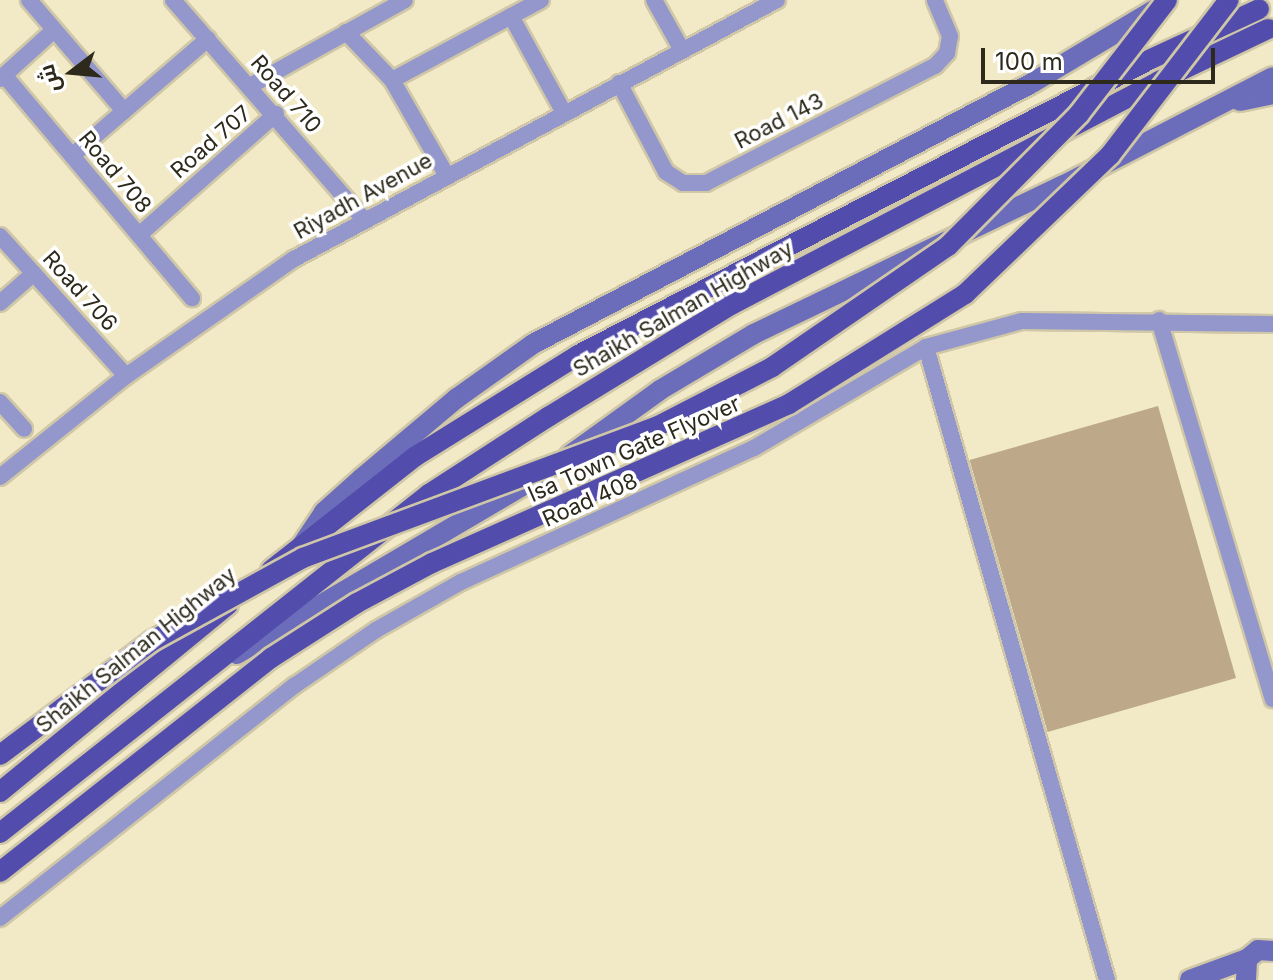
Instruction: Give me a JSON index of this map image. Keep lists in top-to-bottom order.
{
  "streets": {
    "main road": ["Shaikh Salman Highway", "Isa Town Gate Flyover"],
    "street": [
      "Road 710",
      "Road 143",
      "Road 707",
      "Road 708",
      "Riyadh Avenue",
      "Road 706",
      "Road 408"
    ]
  },
  "crossings": [
    ["Road 710", "Road 707"],
    ["Road 710", "Riyadh Avenue"],
    ["Road 143", "Riyadh Avenue"],
    ["Road 707", "Road 708"],
    ["Riyadh Avenue", "Road 706"],
    ["Shaikh Salman Highway", "Isa Town Gate Flyover"]
  ],
  "scale_bar": "100 m",
  "north": "left"
}
